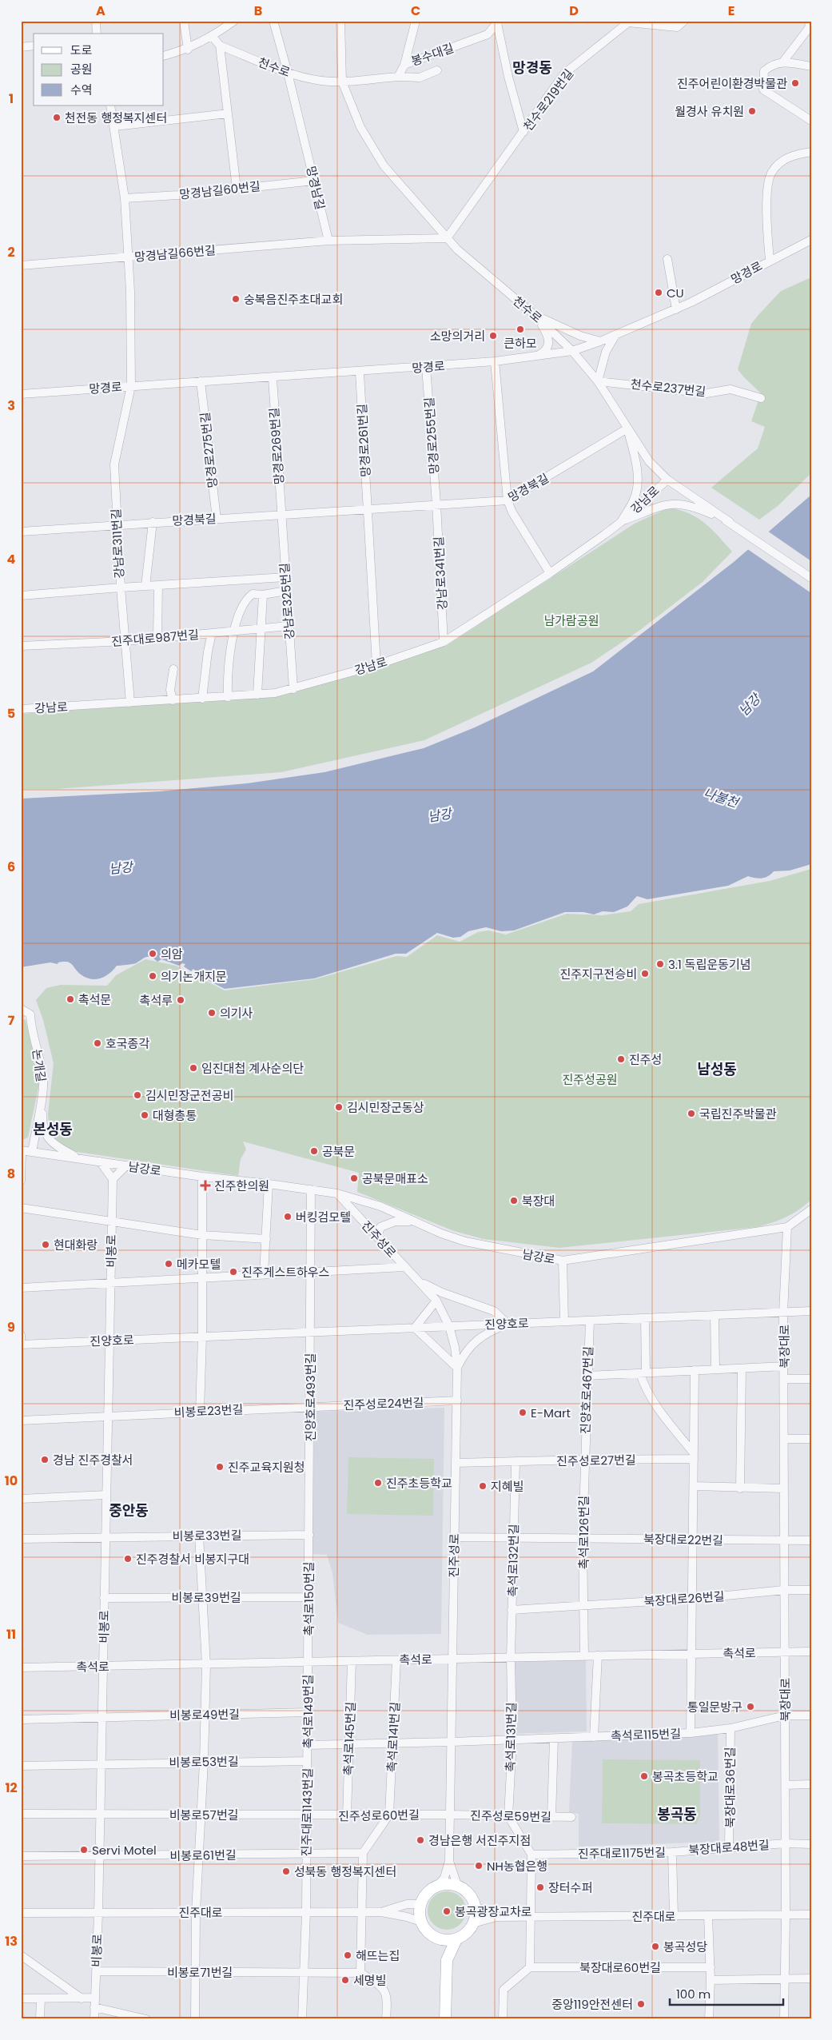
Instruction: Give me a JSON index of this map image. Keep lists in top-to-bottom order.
{
  "streets": {
    "street": [
      "봉수대길",
      "천수로",
      "천수로219번길",
      "망경남길",
      "망경남길60번길",
      "망경남길66번길",
      "망경로",
      "천수로237번길",
      "망경로255번길",
      "망경로261번길",
      "망경로269번길",
      "망경로275번길",
      "망경북길",
      "강남로",
      "강남로311번길",
      "강남로341번길",
      "강남로325번길",
      "진주대로987번길",
      "논개길",
      "남강로",
      "진주성로",
      "비봉로",
      "진양호로",
      "북장대로",
      "진양호로467번길",
      "진양호로493번길",
      "진주성로24번길",
      "비봉로23번길",
      "진주성로27번길",
      "촉석로126번길",
      "비봉로33번길",
      "북장대로22번길",
      "촉석로132번길",
      "비봉로39번길",
      "촉석로150번길",
      "북장대로26번길",
      "촉석로",
      "촉석로149번길",
      "비봉로49번길",
      "촉석로115번길",
      "촉석로141번길",
      "촉석로131번길",
      "촉석로145번길",
      "비봉로53번길",
      "북장대로36번길",
      "진주대로1143번길",
      "비봉로57번길",
      "진주성로60번길",
      "진주성로59번길",
      "북장대로48번길",
      "진주대로1175번길",
      "비봉로61번길",
      "진주대로",
      "북장대로60번길",
      "비봉로71번길"
    ]
  },
  "crossings": [
    ["봉수대길", "천수로"],
    ["천수로", "천수로219번길"],
    ["천수로", "망경남길"],
    ["천수로", "망경로"],
    ["천수로", "천수로237번길"],
    ["천수로", "망경북길"],
    ["천수로", "강남로"],
    ["망경남길", "망경남길60번길"],
    ["망경남길", "망경남길66번길"],
    ["망경남길60번길", "강남로311번길"],
    ["망경남길66번길", "강남로311번길"],
    ["망경로", "망경로255번길"],
    ["망경로", "망경로261번길"],
    ["망경로", "망경로269번길"],
    ["망경로", "망경로275번길"],
    ["망경로", "강남로311번길"],
    ["망경로255번길", "망경북길"],
    ["망경로255번길", "강남로341번길"],
    ["망경로261번길", "망경북길"],
    ["망경로269번길", "망경북길"],
    ["망경로269번길", "강남로325번길"],
    ["망경로275번길", "망경북길"],
    ["망경북길", "강남로311번길"],
    ["망경북길", "강남로341번길"],
    ["망경북길", "강남로325번길"],
    ["강남로", "강남로311번길"],
    ["강남로", "강남로341번길"],
    ["강남로", "강남로325번길"],
    ["강남로311번길", "진주대로987번길"],
    ["강남로325번길", "진주대로987번길"],
    ["논개길", "남강로"],
    ["남강로", "진주성로"],
    ["남강로", "북장대로"],
    ["남강로", "진양호로493번길"],
    ["진주성로", "비봉로"],
    ["진주성로", "진양호로"],
    ["진주성로", "진양호로493번길"],
    ["진주성로", "진주성로24번길"],
    ["진주성로", "진주성로27번길"],
    ["진주성로", "북장대로22번길"],
    ["진주성로", "촉석로"],
    ["진주성로", "촉석로115번길"],
    ["진주성로", "진주성로60번길"],
    ["진주성로", "진주성로59번길"],
    ["비봉로", "진양호로"],
    ["비봉로", "비봉로23번길"],
    ["비봉로", "비봉로33번길"],
    ["비봉로", "비봉로39번길"],
    ["비봉로", "촉석로"],
    ["비봉로", "비봉로49번길"],
    ["비봉로", "비봉로53번길"],
    ["비봉로", "비봉로57번길"],
    ["비봉로", "비봉로61번길"],
    ["비봉로", "진주대로"],
    ["비봉로", "비봉로71번길"],
    ["진양호로", "북장대로"],
    ["진양호로", "진양호로467번길"],
    ["진양호로", "진양호로493번길"],
    ["북장대로", "북장대로22번길"],
    ["북장대로", "북장대로26번길"],
    ["북장대로", "촉석로"],
    ["북장대로", "북장대로48번길"],
    ["북장대로", "진주대로"],
    ["진양호로467번길", "진주성로27번길"],
    ["진양호로467번길", "촉석로126번길"],
    ["진양호로493번길", "진주성로24번길"],
    ["진양호로493번길", "비봉로23번길"],
    ["진양호로493번길", "비봉로33번길"],
    ["진양호로493번길", "촉석로150번길"],
    ["진주성로24번길", "비봉로23번길"],
    ["진주성로27번길", "촉석로126번길"],
    ["진주성로27번길", "촉석로132번길"],
    ["진주성로27번길", "촉석로115번길"],
    ["촉석로126번길", "북장대로22번길"],
    ["촉석로126번길", "북장대로26번길"],
    ["촉석로126번길", "촉석로"],
    ["비봉로33번길", "촉석로150번길"],
    ["북장대로22번길", "촉석로132번길"],
    ["북장대로22번길", "촉석로115번길"],
    ["촉석로132번길", "촉석로"],
    ["촉석로132번길", "촉석로131번길"],
    ["비봉로39번길", "촉석로150번길"],
    ["촉석로150번길", "촉석로"],
    ["촉석로150번길", "촉석로149번길"],
    ["북장대로26번길", "촉석로115번길"],
    ["촉석로", "촉석로149번길"],
    ["촉석로", "촉석로115번길"],
    ["촉석로", "촉석로141번길"],
    ["촉석로", "촉석로131번길"],
    ["촉석로", "촉석로145번길"],
    ["촉석로149번길", "비봉로49번길"],
    ["촉석로149번길", "촉석로115번길"],
    ["촉석로149번길", "비봉로53번길"],
    ["촉석로149번길", "진주대로1143번길"],
    ["촉석로115번길", "촉석로141번길"],
    ["촉석로115번길", "촉석로131번길"],
    ["촉석로115번길", "촉석로145번길"],
    ["촉석로141번길", "진주성로60번길"],
    ["촉석로131번길", "진주성로59번길"],
    ["촉석로145번길", "진주성로60번길"],
    ["비봉로53번길", "진주대로1143번길"],
    ["북장대로36번길", "북장대로48번길"],
    ["진주대로1143번길", "비봉로57번길"],
    ["진주대로1143번길", "진주성로60번길"],
    ["진주대로1143번길", "비봉로61번길"],
    ["진주대로1143번길", "진주대로"],
    ["진주대로1143번길", "비봉로71번길"],
    ["비봉로57번길", "진주성로60번길"],
    ["진주성로60번길", "진주성로59번길"],
    ["북장대로48번길", "진주대로1175번길"],
    ["진주대로1175번길", "진주대로"]
  ],
  "districts": [
    "망경동",
    "남성동",
    "본성동",
    "중안동",
    "봉곡동"
  ],
  "water": ["남강", "나불천"],
  "parks": ["남가람공원", "진주성공원"],
  "places": {
    "other": [
      "진주어린이환경박물관",
      "월경사 유치원",
      "천전동 행정복지센터",
      "CU",
      "숭복음진주초대교회",
      "큰하모",
      "소망의거리",
      "의암",
      "3.1 독립운동기념",
      "진주지구전승비",
      "의기논개지문",
      "촉석문",
      "촉석루",
      "의기사",
      "호국종각",
      "진주성",
      "임진대첩 계사순의단",
      "김시민장군전공비",
      "김시민장군동상",
      "국립진주박물관",
      "대형총통",
      "공북문",
      "공북문매표소",
      "북장대",
      "버킹검모텔",
      "현대화랑",
      "메카모텔",
      "진주게스트하우스",
      "E-Mart",
      "경남 진주경찰서",
      "진주교육지원청",
      "진주초등학교",
      "지혜빌",
      "진주경찰서 비봉지구대",
      "통일문방구",
      "봉곡초등학교",
      "경남은행 서진주지점",
      "Servi Motel",
      "NH농협은행",
      "성북동 행정복지센터",
      "장터수퍼",
      "봉곡광장교차로",
      "봉곡성당",
      "해뜨는집",
      "세명빌",
      "중앙119안전센터"
    ],
    "health": ["진주한의원"]
  },
  "legend": ["도로", "공원", "수역"],
  "scale_bar": "100 m",
  "grid": {
    "columns": [
      "A",
      "B",
      "C",
      "D",
      "E"
    ],
    "rows": [
      "1",
      "2",
      "3",
      "4",
      "5",
      "6",
      "7",
      "8",
      "9",
      "10",
      "11",
      "12",
      "13"
    ]
  }
}
